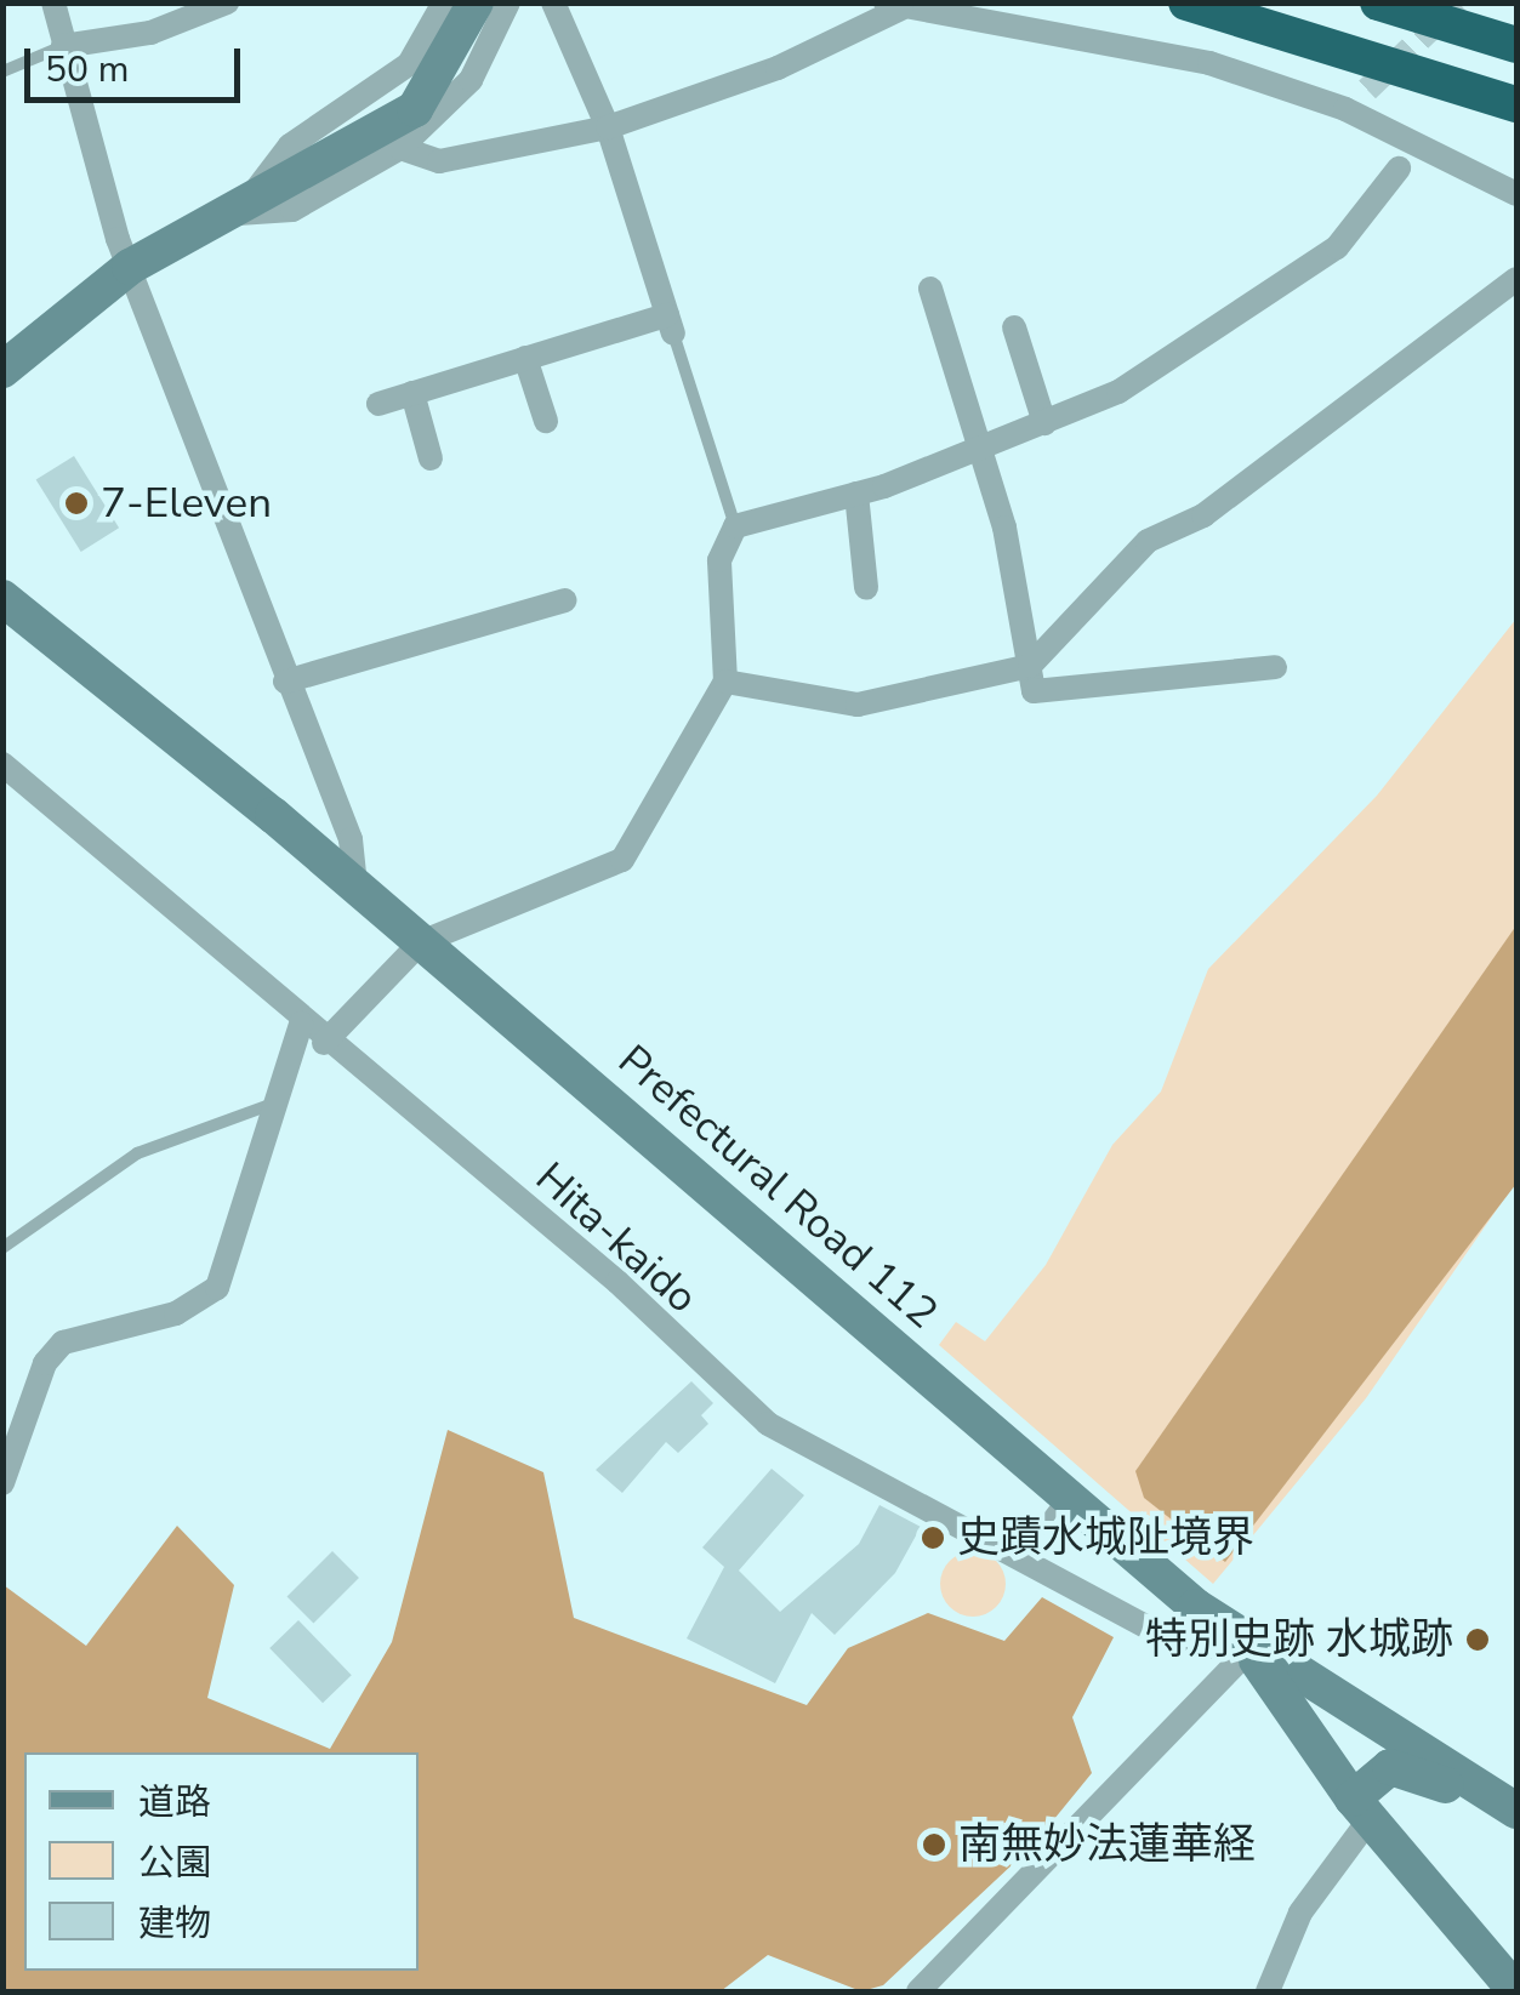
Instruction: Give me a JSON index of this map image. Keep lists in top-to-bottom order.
{
  "streets": {
    "main road": ["Prefectural Road 112"],
    "street": ["Hita-kaido"]
  },
  "crossings": [
    ["Prefectural Road 112", "Hita-kaido"]
  ],
  "places": [
    "7-Eleven",
    "史蹟水城阯境界",
    "特別史跡 水城跡",
    "南無妙法蓮華経"
  ],
  "legend": ["道路", "公園", "建物"],
  "scale_bar": "50 m"
}
